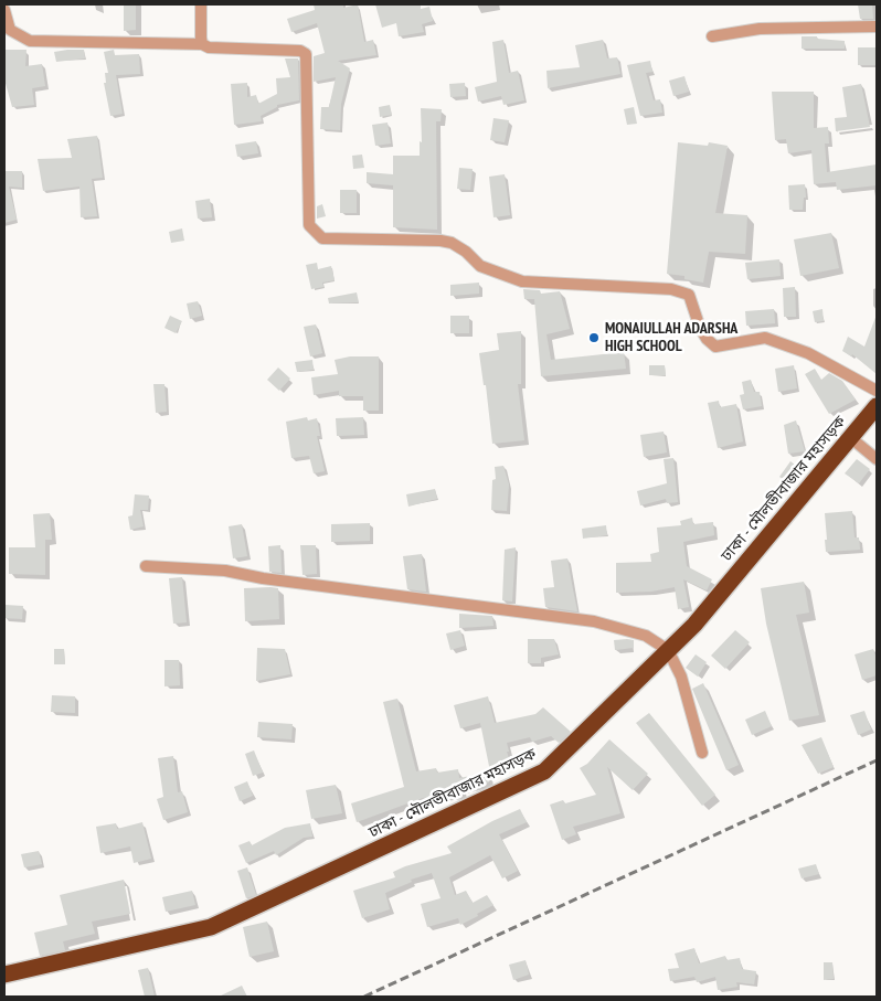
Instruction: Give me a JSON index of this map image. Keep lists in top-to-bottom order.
{
  "streets": {
    "highway": ["ঢাকা - মৌলভীবাজার মহাসড়ক"]
  },
  "places": ["MONAIULLAH ADARSHA HIGH SCHOOL"]
}
